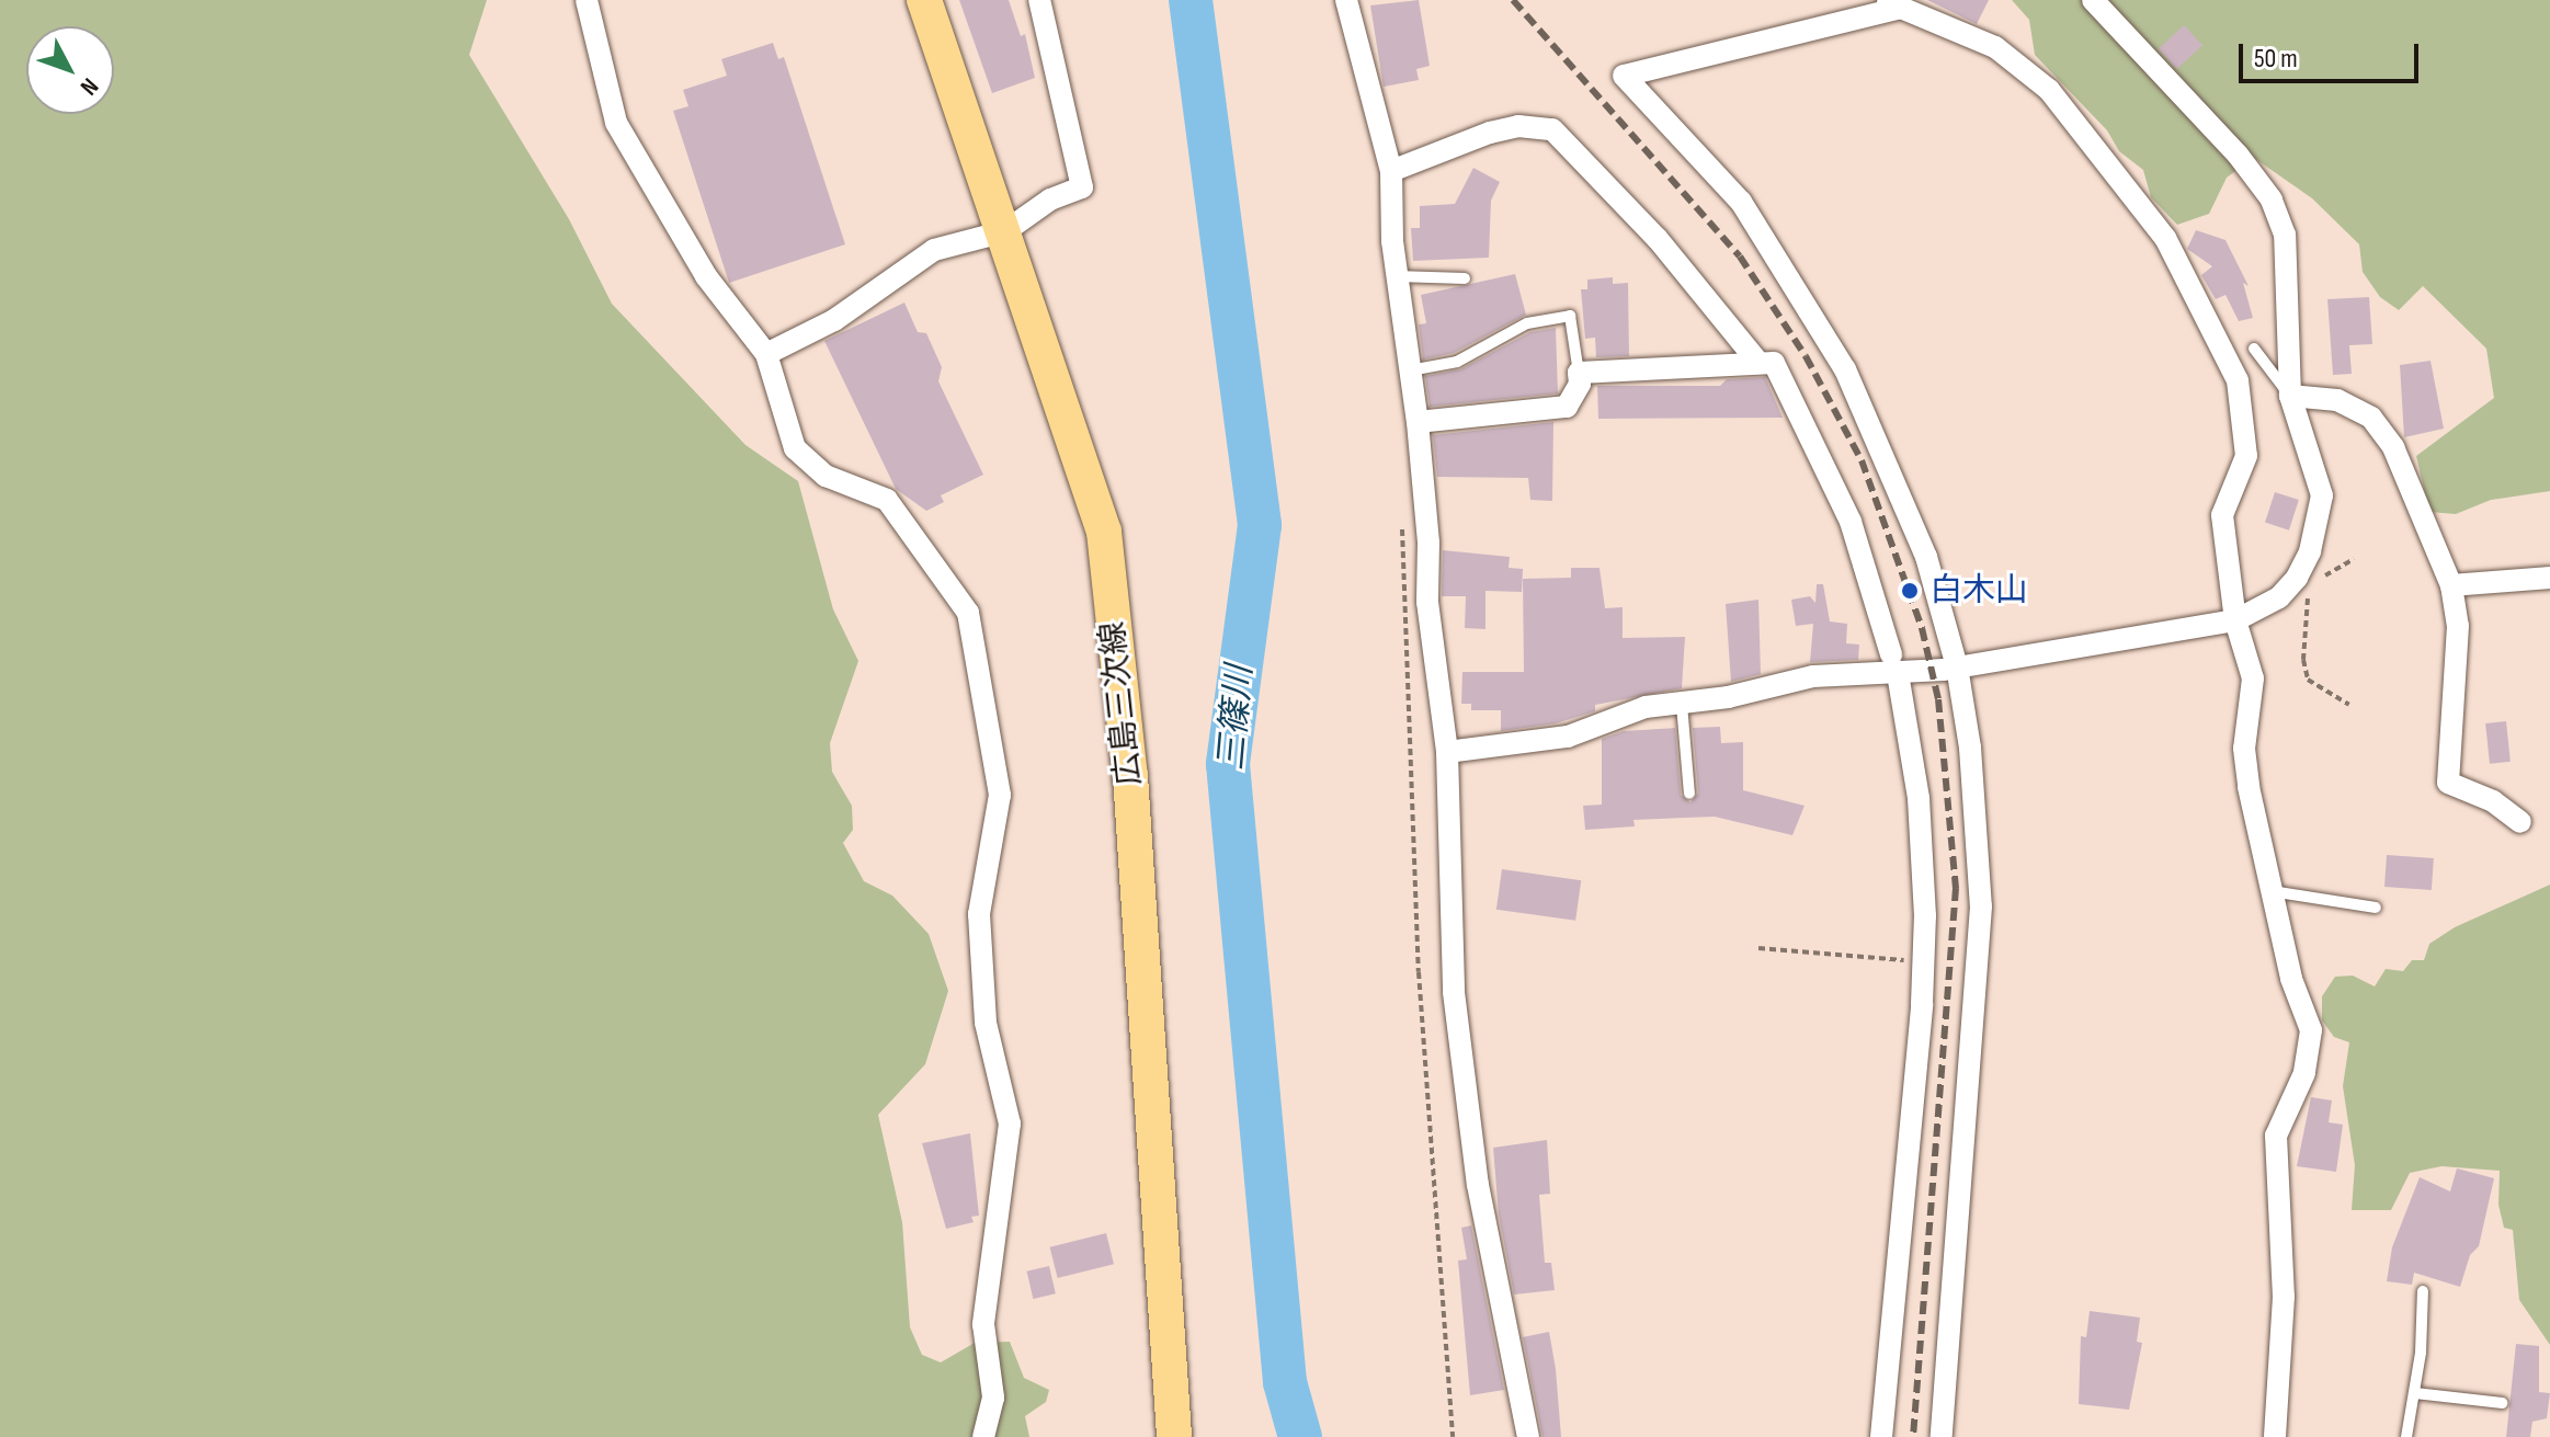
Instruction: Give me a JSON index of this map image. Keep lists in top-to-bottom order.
{
  "streets": {
    "main road": ["広島三次線"]
  },
  "water": ["三篠川"],
  "places": ["白木山"],
  "scale_bar": "50 m",
  "north": "bottom right"
}
